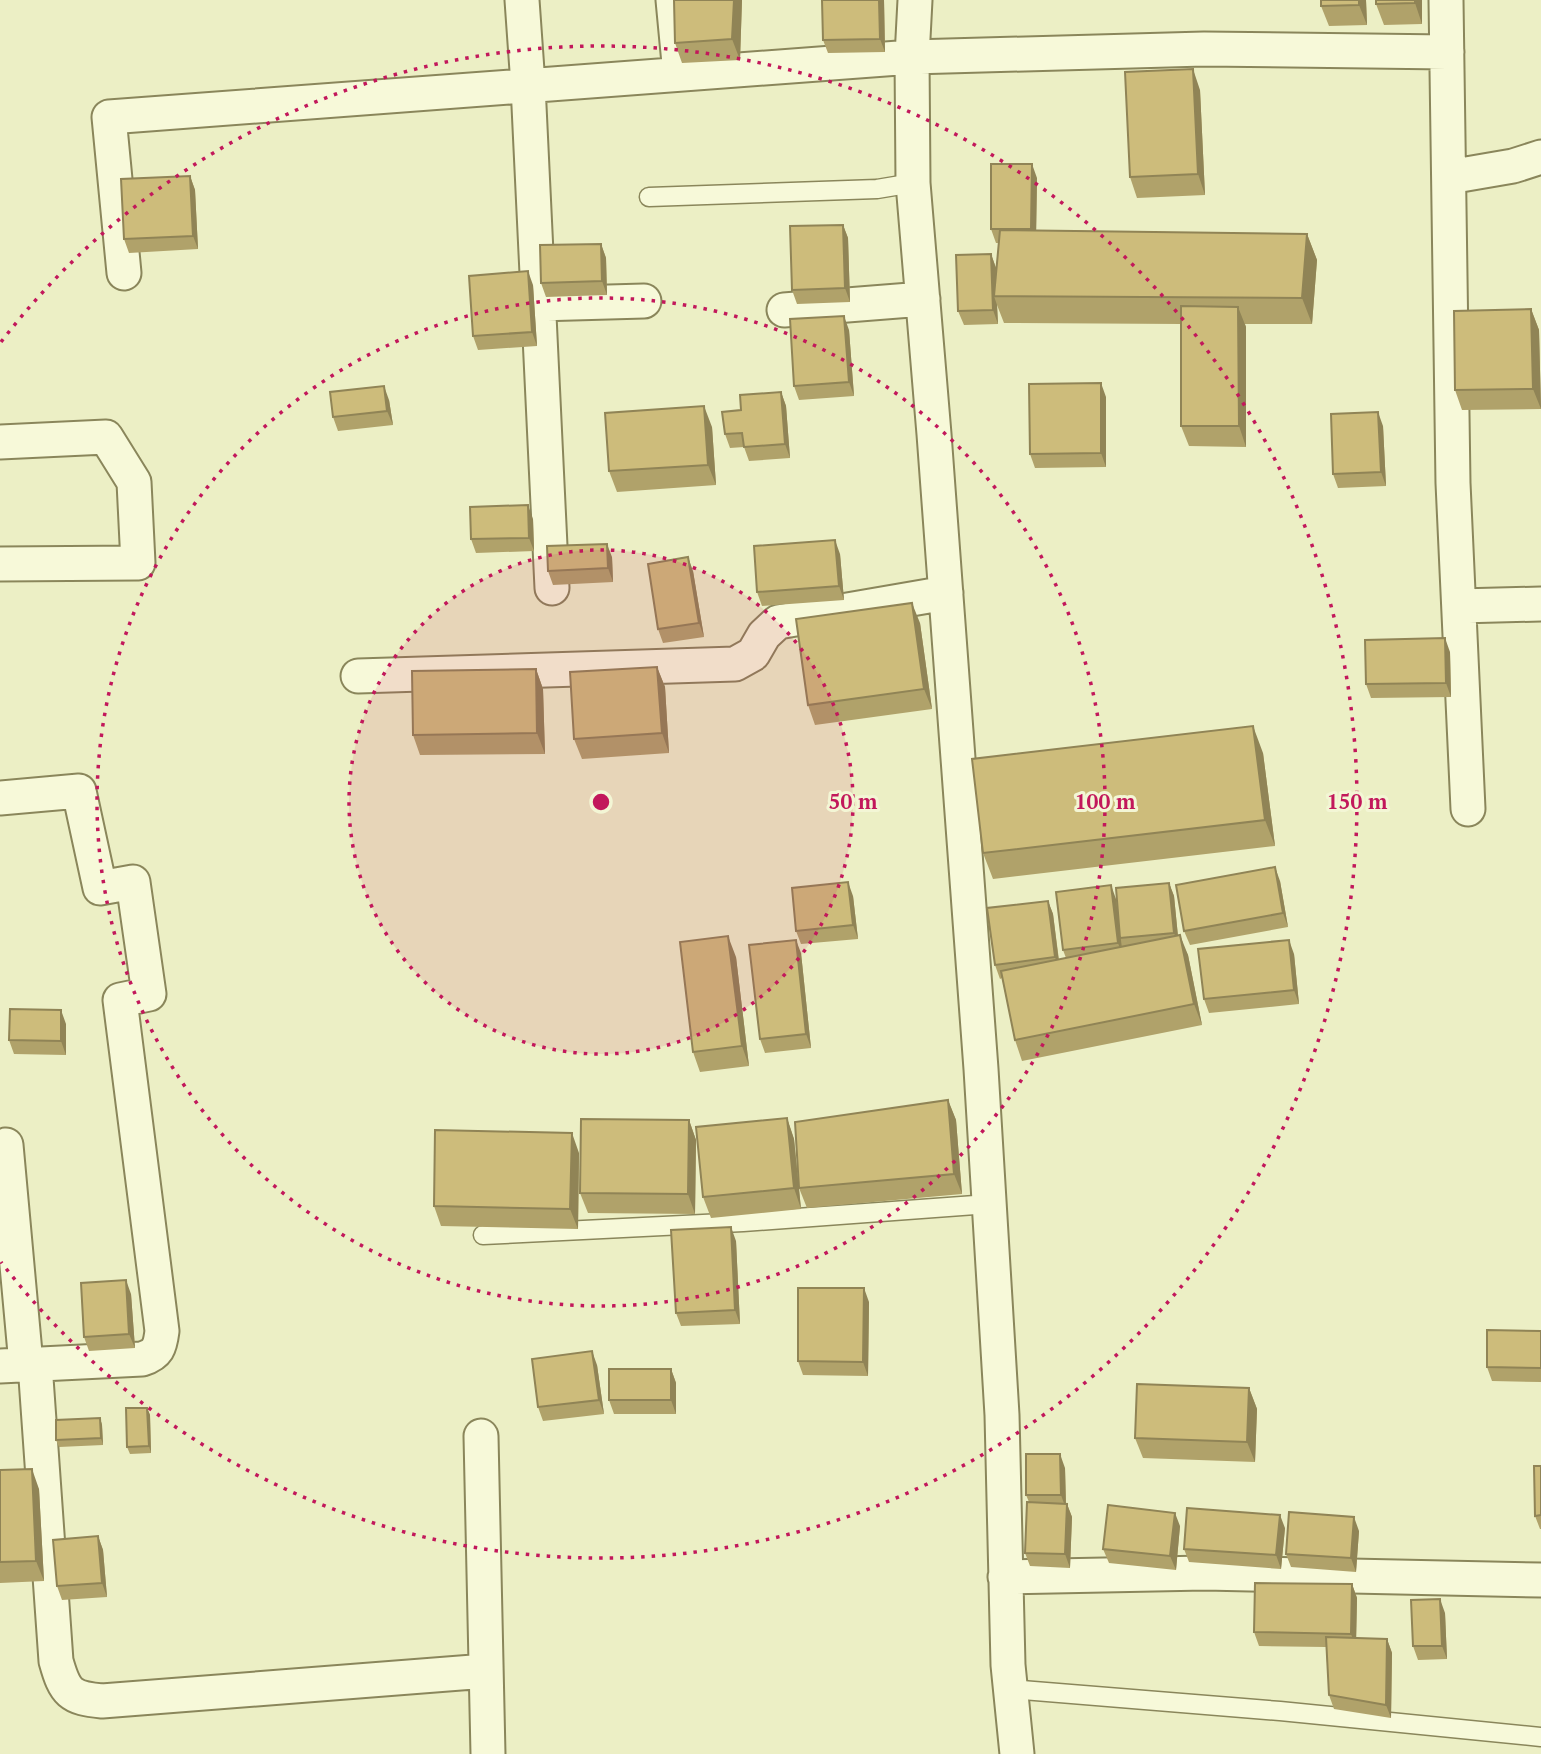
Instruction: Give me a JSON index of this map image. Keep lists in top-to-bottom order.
{
  "rings": ["50 m", "100 m", "150 m"]
}
